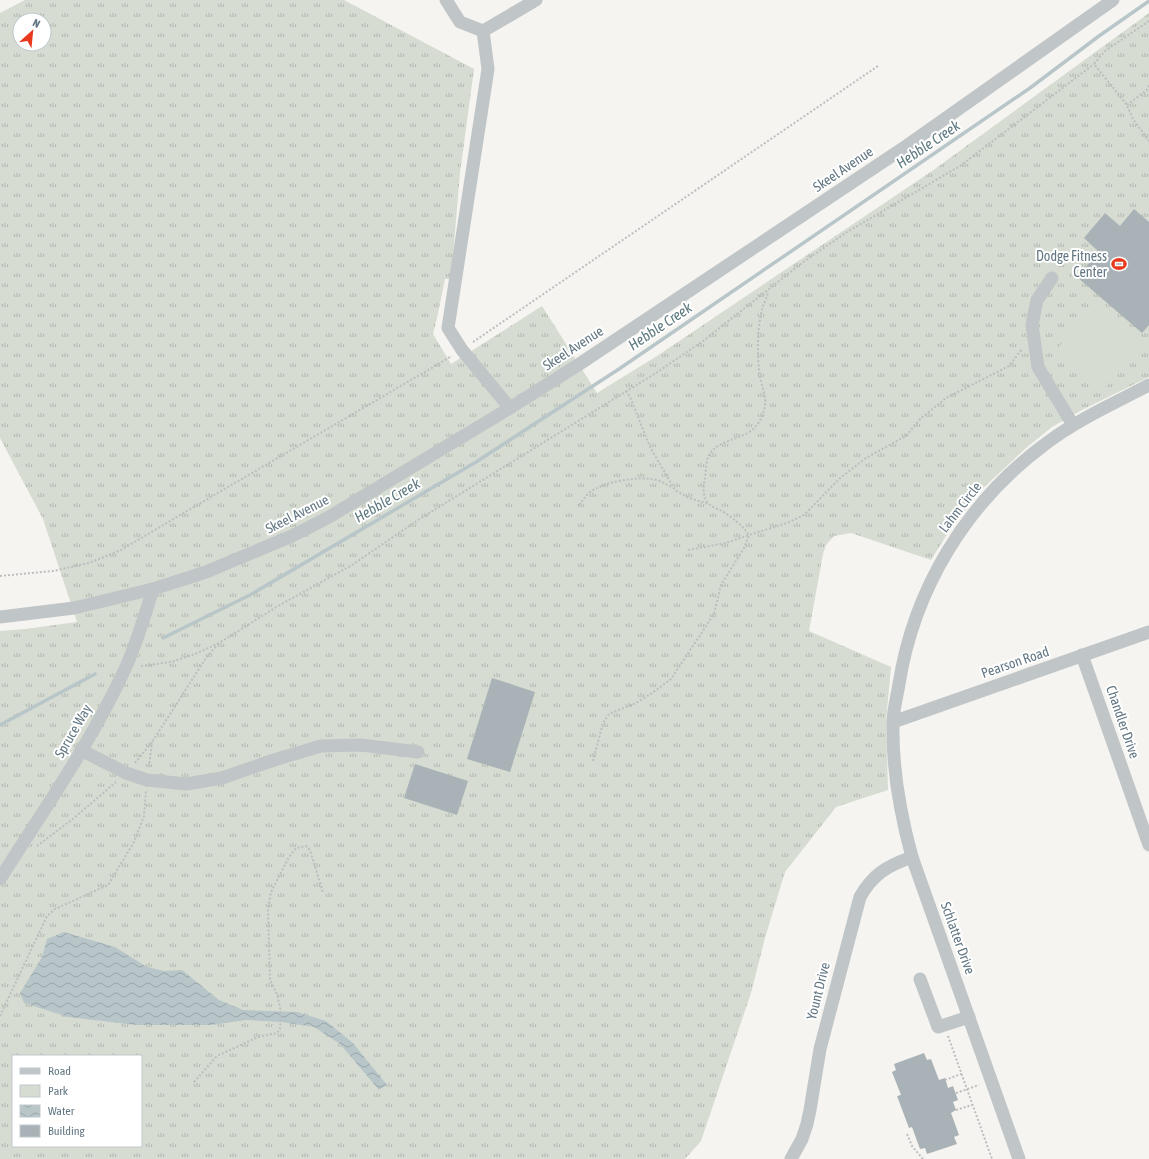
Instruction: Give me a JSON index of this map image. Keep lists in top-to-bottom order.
{
  "streets": {
    "street": [
      "Skeel Avenue",
      "Lahm Circle",
      "Pearson Road",
      "Chandler Drive",
      "Spruce Way",
      "Schlatter Drive",
      "Yount Drive"
    ]
  },
  "crossings": [
    ["Skeel Avenue", "Spruce Way"],
    ["Lahm Circle", "Pearson Road"],
    ["Lahm Circle", "Schlatter Drive"],
    ["Pearson Road", "Chandler Drive"],
    ["Pearson Road", "Schlatter Drive"],
    ["Schlatter Drive", "Yount Drive"]
  ],
  "water": ["Hebble Creek"],
  "places": {
    "sports": ["Dodge Fitness Center"]
  },
  "legend": [
    "Road",
    "Park",
    "Water",
    "Building"
  ],
  "north": "top right"
}
